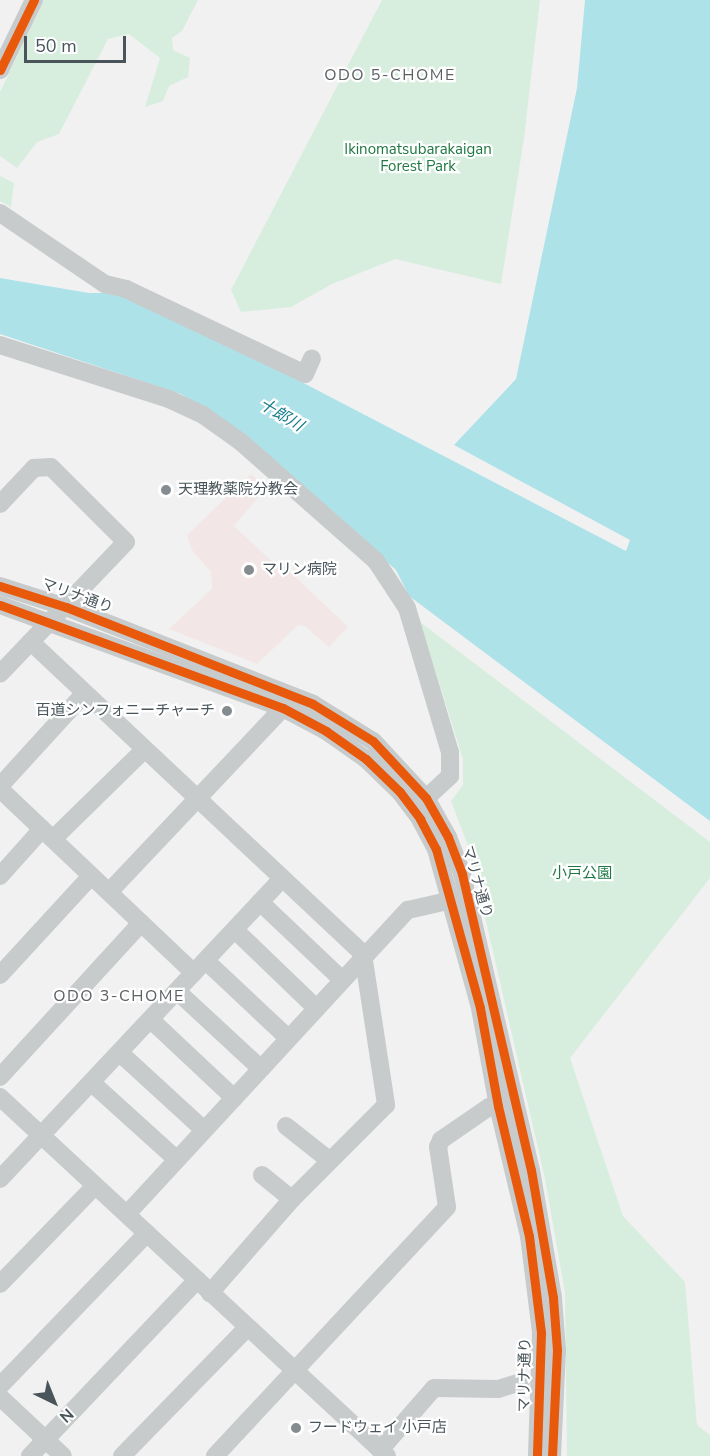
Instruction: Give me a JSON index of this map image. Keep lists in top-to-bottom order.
{
  "streets": {
    "street": ["マリナ通り"]
  },
  "districts": ["ODO 5-CHOME", "ODO 3-CHOME"],
  "water": ["十郎川"],
  "parks": ["Ikinomatsubarakaigan Forest Park", "小戸公園"],
  "places": [
    "天理教薬院分教会",
    "マリン病院",
    "百道シンフォニーチャーチ",
    "フードウェイ 小戸店"
  ],
  "scale_bar": "50 m",
  "north": "bottom right"
}
